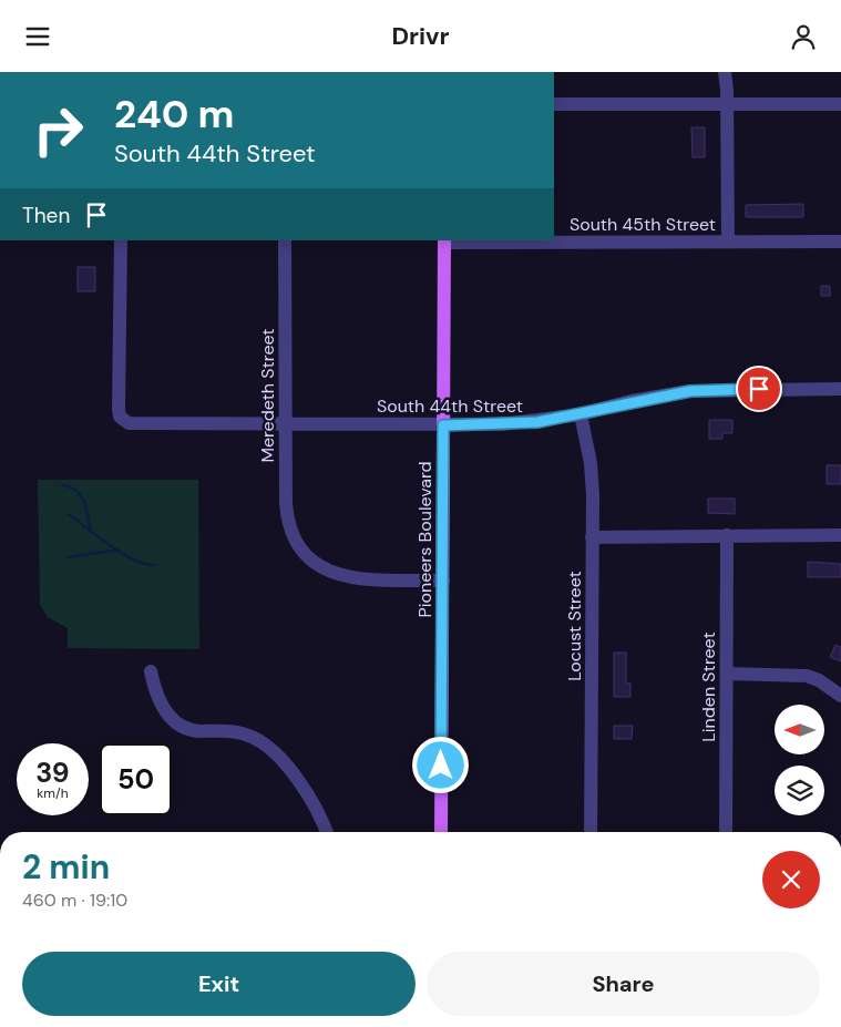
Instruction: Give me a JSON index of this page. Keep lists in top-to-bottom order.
{
  "streets": {
    "main road": ["Pioneers Boulevard"],
    "street": [
      "South 45th Street",
      "Meredeth Street",
      "South 44th Street",
      "Locust Street",
      "Linden Street"
    ]
  },
  "crossings": [
    ["South 45th Street", "Pioneers Boulevard"],
    ["Meredeth Street", "South 44th Street"],
    ["Meredeth Street", "Pioneers Boulevard"],
    ["South 44th Street", "Pioneers Boulevard"],
    ["South 44th Street", "Locust Street"]
  ],
  "north": "left",
  "page": {
    "header": "Drivr",
    "turn": ["240 m", "South 44th Street"],
    "then": "Then",
    "speed": "39 km/h",
    "limit": "50",
    "heading": ["2 min", "460 m · 19:10"],
    "buttons": ["Exit", "Share"]
  }
}
